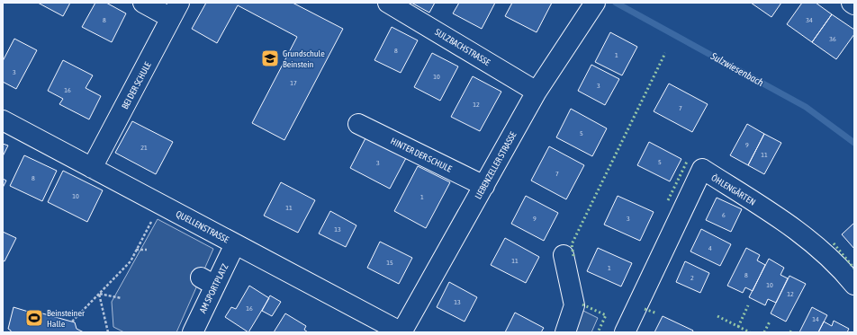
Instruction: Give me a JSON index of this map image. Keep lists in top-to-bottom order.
{
  "streets": {
    "street": [
      "SULZBACHSTRASSE",
      "BEI DER SCHULE",
      "HINTER DER SCHULE",
      "LIEBENZELLER STRASSE",
      "ÖHLENGÄRTEN",
      "QUELLENSTRASSE",
      "AM SPORTPLATZ"
    ]
  },
  "crossings": [
    ["SULZBACHSTRASSE", "LIEBENZELLER STRASSE"],
    ["BEI DER SCHULE", "QUELLENSTRASSE"],
    ["HINTER DER SCHULE", "LIEBENZELLER STRASSE"],
    ["LIEBENZELLER STRASSE", "QUELLENSTRASSE"],
    ["QUELLENSTRASSE", "AM SPORTPLATZ"]
  ],
  "water": ["Sulzwiesenbach"],
  "places": {
    "school or university": ["Grundschule Beinstein"],
    "sports": ["Beinsteiner Halle"]
  },
  "house_numbers": [
    "8",
    "34",
    "36",
    "8",
    "1",
    "3",
    "10",
    "17",
    "3",
    "16",
    "12",
    "7",
    "5",
    "9",
    "21",
    "11",
    "5",
    "3",
    "7",
    "8",
    "10",
    "1",
    "11",
    "6",
    "9",
    "3",
    "13",
    "4",
    "11",
    "15",
    "1",
    "8",
    "2",
    "10",
    "12",
    "13",
    "16",
    "14"
  ]
}
